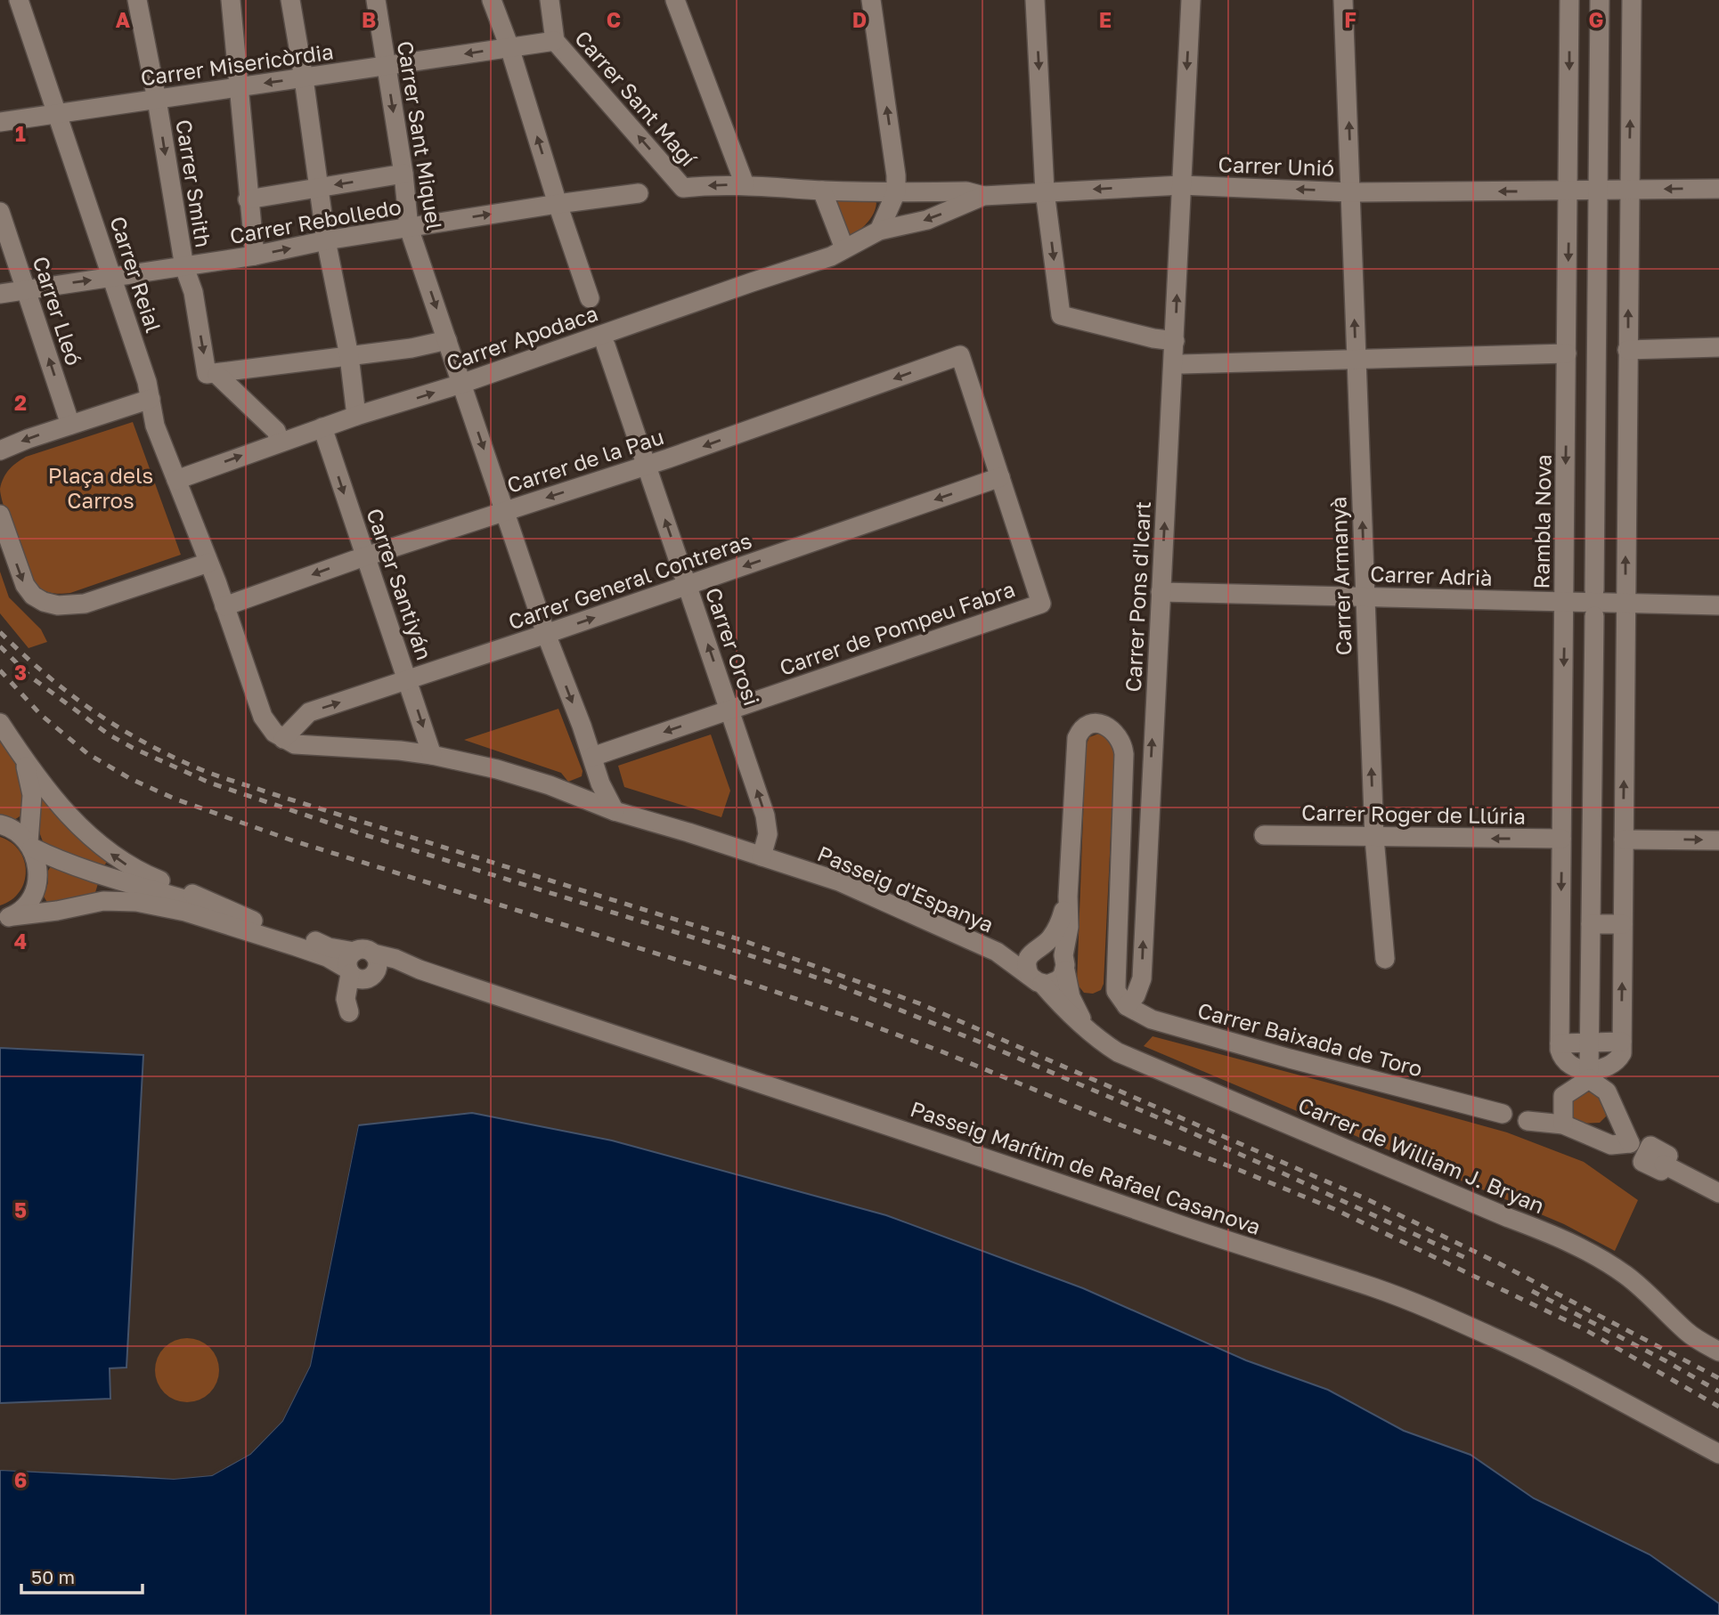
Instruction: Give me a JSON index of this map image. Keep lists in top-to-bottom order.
{
  "streets": {
    "street": [
      "Carrer Misericòrdia",
      "Carrer Sant Magí",
      "Carrer Sant Miquel",
      "Carrer Unió",
      "Carrer Smith",
      "Carrer Rebolledo",
      "Carrer Reial",
      "Carrer Lleó",
      "Carrer Apodaca",
      "Carrer de la Pau",
      "Rambla Nova",
      "Carrer Adrià",
      "Carrer Armanyà",
      "Carrer General Contreras",
      "Carrer Santiyán",
      "Carrer Pons d'Icart",
      "Carrer de Pompeu Fabra",
      "Carrer Orosi",
      "Carrer Roger de Llúria",
      "Passeig d'Espanya",
      "Carrer Baixada de Toro",
      "Carrer de William J. Bryan",
      "Passeig Marítim de Rafael Casanova"
    ]
  },
  "crossings": [
    ["Carrer Misericòrdia", "Carrer Sant Magí"],
    ["Carrer Misericòrdia", "Carrer Sant Miquel"],
    ["Carrer Misericòrdia", "Carrer Smith"],
    ["Carrer Misericòrdia", "Carrer Reial"],
    ["Carrer Sant Miquel", "Carrer Rebolledo"],
    ["Carrer Sant Miquel", "Carrer Apodaca"],
    ["Carrer Sant Miquel", "Carrer de la Pau"],
    ["Carrer Sant Miquel", "Carrer General Contreras"],
    ["Carrer Sant Miquel", "Carrer de Pompeu Fabra"],
    ["Carrer Sant Miquel", "Passeig d'Espanya"],
    ["Carrer Unió", "Carrer Apodaca"],
    ["Carrer Unió", "Rambla Nova"],
    ["Carrer Unió", "Carrer Armanyà"],
    ["Carrer Unió", "Carrer Pons d'Icart"],
    ["Carrer Smith", "Carrer Rebolledo"],
    ["Carrer Rebolledo", "Carrer Reial"],
    ["Carrer Rebolledo", "Carrer Lleó"],
    ["Carrer Reial", "Carrer Apodaca"],
    ["Carrer Reial", "Carrer de la Pau"],
    ["Carrer Reial", "Carrer General Contreras"],
    ["Carrer Reial", "Passeig d'Espanya"],
    ["Carrer Apodaca", "Carrer Santiyán"],
    ["Carrer Apodaca", "Carrer Orosi"],
    ["Carrer de la Pau", "Carrer General Contreras"],
    ["Carrer de la Pau", "Carrer Santiyán"],
    ["Carrer de la Pau", "Carrer de Pompeu Fabra"],
    ["Carrer de la Pau", "Carrer Orosi"],
    ["Rambla Nova", "Carrer Adrià"],
    ["Rambla Nova", "Carrer Roger de Llúria"],
    ["Carrer Adrià", "Carrer Armanyà"],
    ["Carrer Adrià", "Carrer Pons d'Icart"],
    ["Carrer Armanyà", "Carrer Roger de Llúria"],
    ["Carrer General Contreras", "Carrer Santiyán"],
    ["Carrer General Contreras", "Carrer de Pompeu Fabra"],
    ["Carrer General Contreras", "Carrer Orosi"],
    ["Carrer General Contreras", "Passeig d'Espanya"],
    ["Carrer Santiyán", "Passeig d'Espanya"],
    ["Carrer Pons d'Icart", "Carrer Baixada de Toro"],
    ["Carrer de Pompeu Fabra", "Carrer Orosi"],
    ["Carrer Orosi", "Passeig d'Espanya"],
    ["Passeig d'Espanya", "Carrer de William J. Bryan"]
  ],
  "one_way": [
    "Carrer Sant Magí",
    "Carrer Lleó",
    "Carrer de la Pau",
    "Carrer Armanyà",
    "Carrer Santiyán",
    "Carrer Orosi",
    "Carrer Roger de Llúria"
  ],
  "parks": ["Plaça dels Carros"],
  "scale_bar": "50 m",
  "grid": {
    "columns": [
      "A",
      "B",
      "C",
      "D",
      "E",
      "F",
      "G"
    ],
    "rows": [
      "1",
      "2",
      "3",
      "4",
      "5",
      "6"
    ]
  }
}
